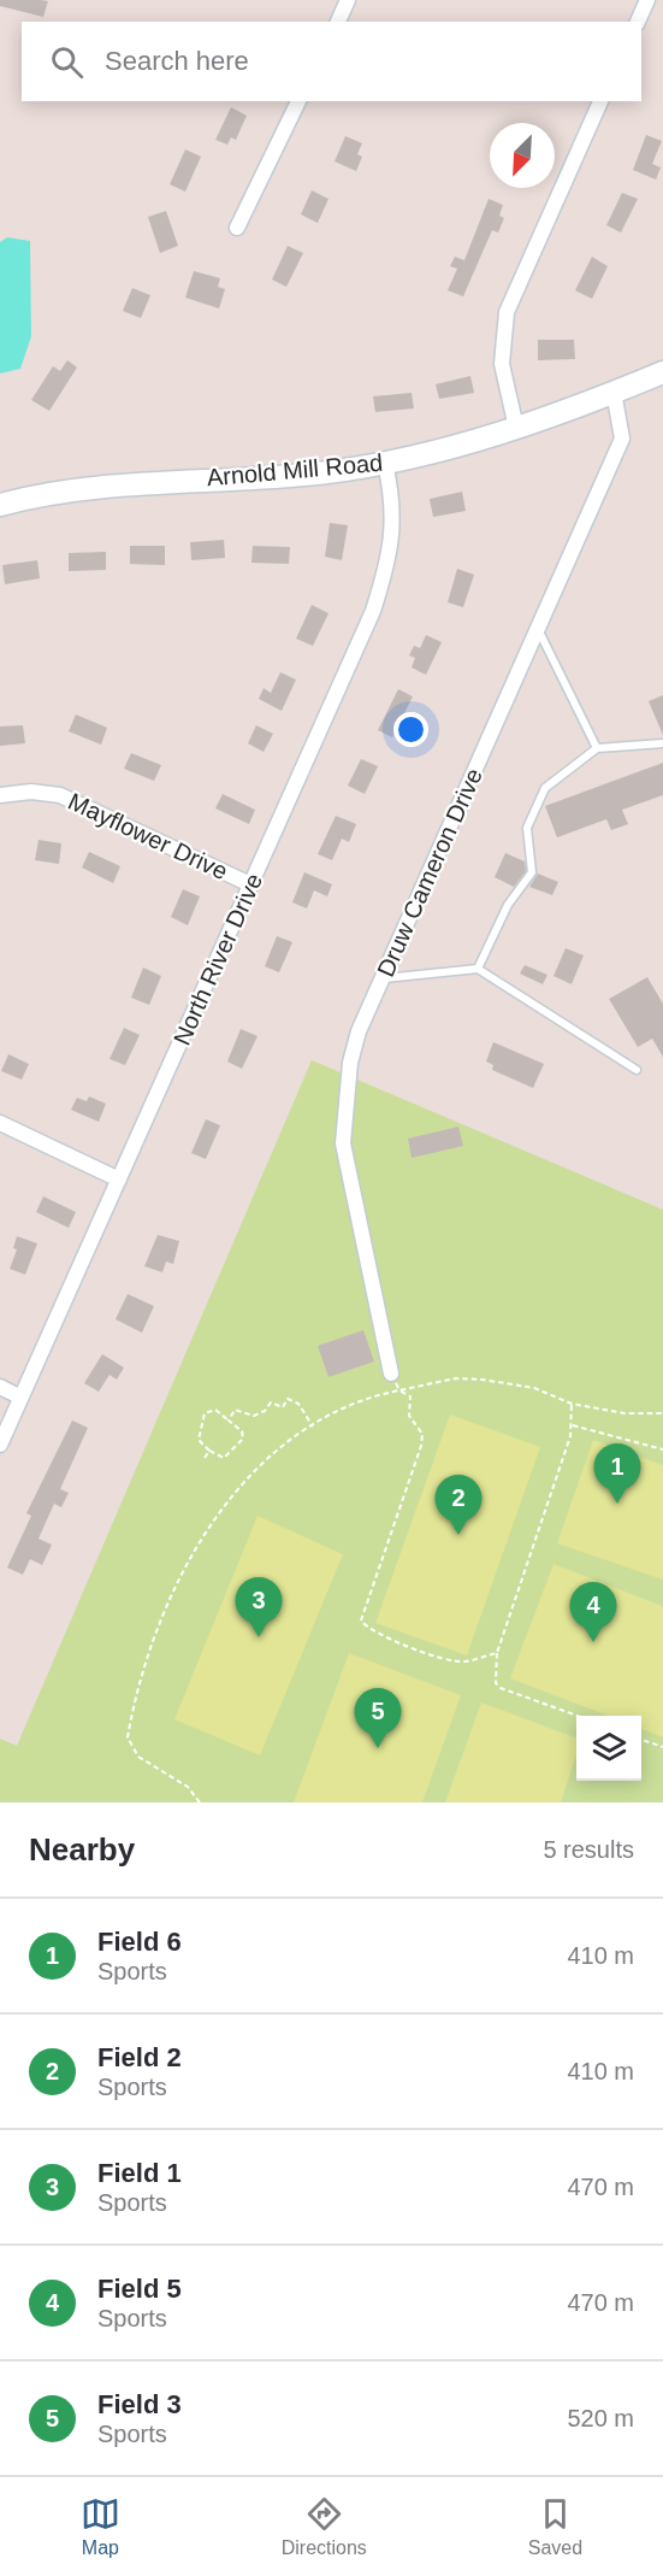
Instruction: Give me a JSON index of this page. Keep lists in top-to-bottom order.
{
  "streets": {
    "main road": ["Arnold Mill Road"],
    "street": ["Mayflower Drive", "Druw Cameron Drive", "North River Drive"]
  },
  "crossings": [
    ["Arnold Mill Road", "Druw Cameron Drive"],
    ["Arnold Mill Road", "North River Drive"],
    ["Mayflower Drive", "North River Drive"]
  ],
  "north": "bottom left",
  "page": {
    "search": "Search here",
    "pins": [
      "1",
      "2",
      "3",
      "4",
      "5"
    ],
    "heading": ["Nearby", "5 results"],
    "list": [
      {
        "mark": "1",
        "name": "Field 6",
        "note": "Sports",
        "value": "410 m"
      },
      {
        "mark": "2",
        "name": "Field 2",
        "note": "Sports",
        "value": "410 m"
      },
      {
        "mark": "3",
        "name": "Field 1",
        "note": "Sports",
        "value": "470 m"
      },
      {
        "mark": "4",
        "name": "Field 5",
        "note": "Sports",
        "value": "470 m"
      },
      {
        "mark": "5",
        "name": "Field 3",
        "note": "Sports",
        "value": "520 m"
      }
    ],
    "nav": ["Map", "Directions", "Saved"]
  }
}
